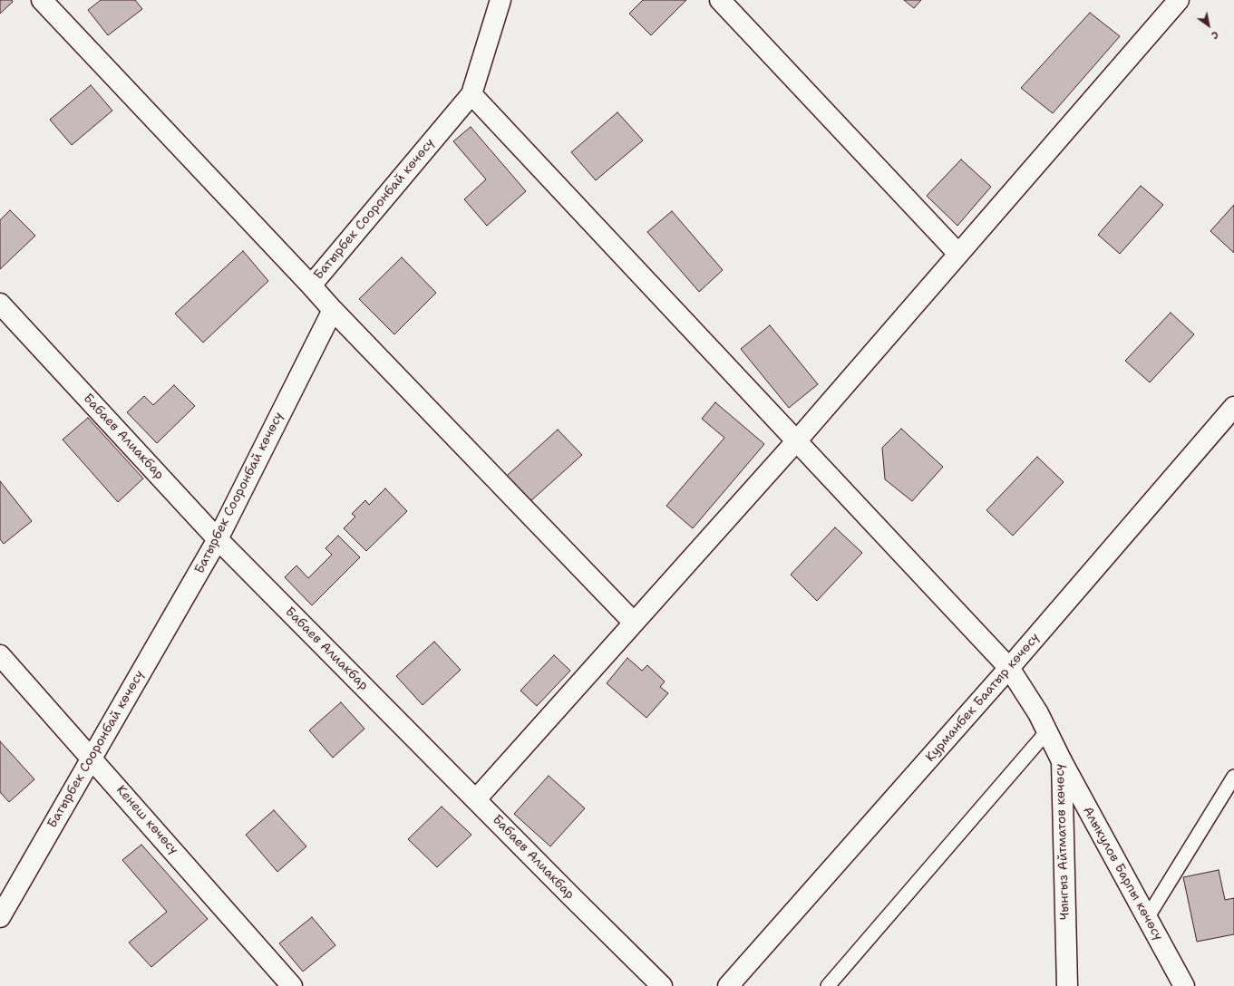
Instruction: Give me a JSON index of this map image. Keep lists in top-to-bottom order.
{
  "streets": {
    "main road": [
      "Батырбек Сооронбай көчөсү",
      "Бабаев Алиакбар",
      "Курманбек Баатыр көчөсү",
      "Кенеш көчөсү",
      "Чынгыз Айтматов көчөсү",
      "Алыкулов Барпы көчөсү"
    ]
  },
  "crossings": [
    ["Батырбек Сооронбай көчөсү", "Бабаев Алиакбар"],
    ["Батырбек Сооронбай көчөсү", "Кенеш көчөсү"],
    ["Батырбек Сооронбай көчөсү", "Чынгыз Айтматов көчөсү"],
    ["Курманбек Баатыр көчөсү", "Чынгыз Айтматов көчөсү"],
    ["Чынгыз Айтматов көчөсү", "Алыкулов Барпы көчөсү"]
  ],
  "north": "bottom right"
}
